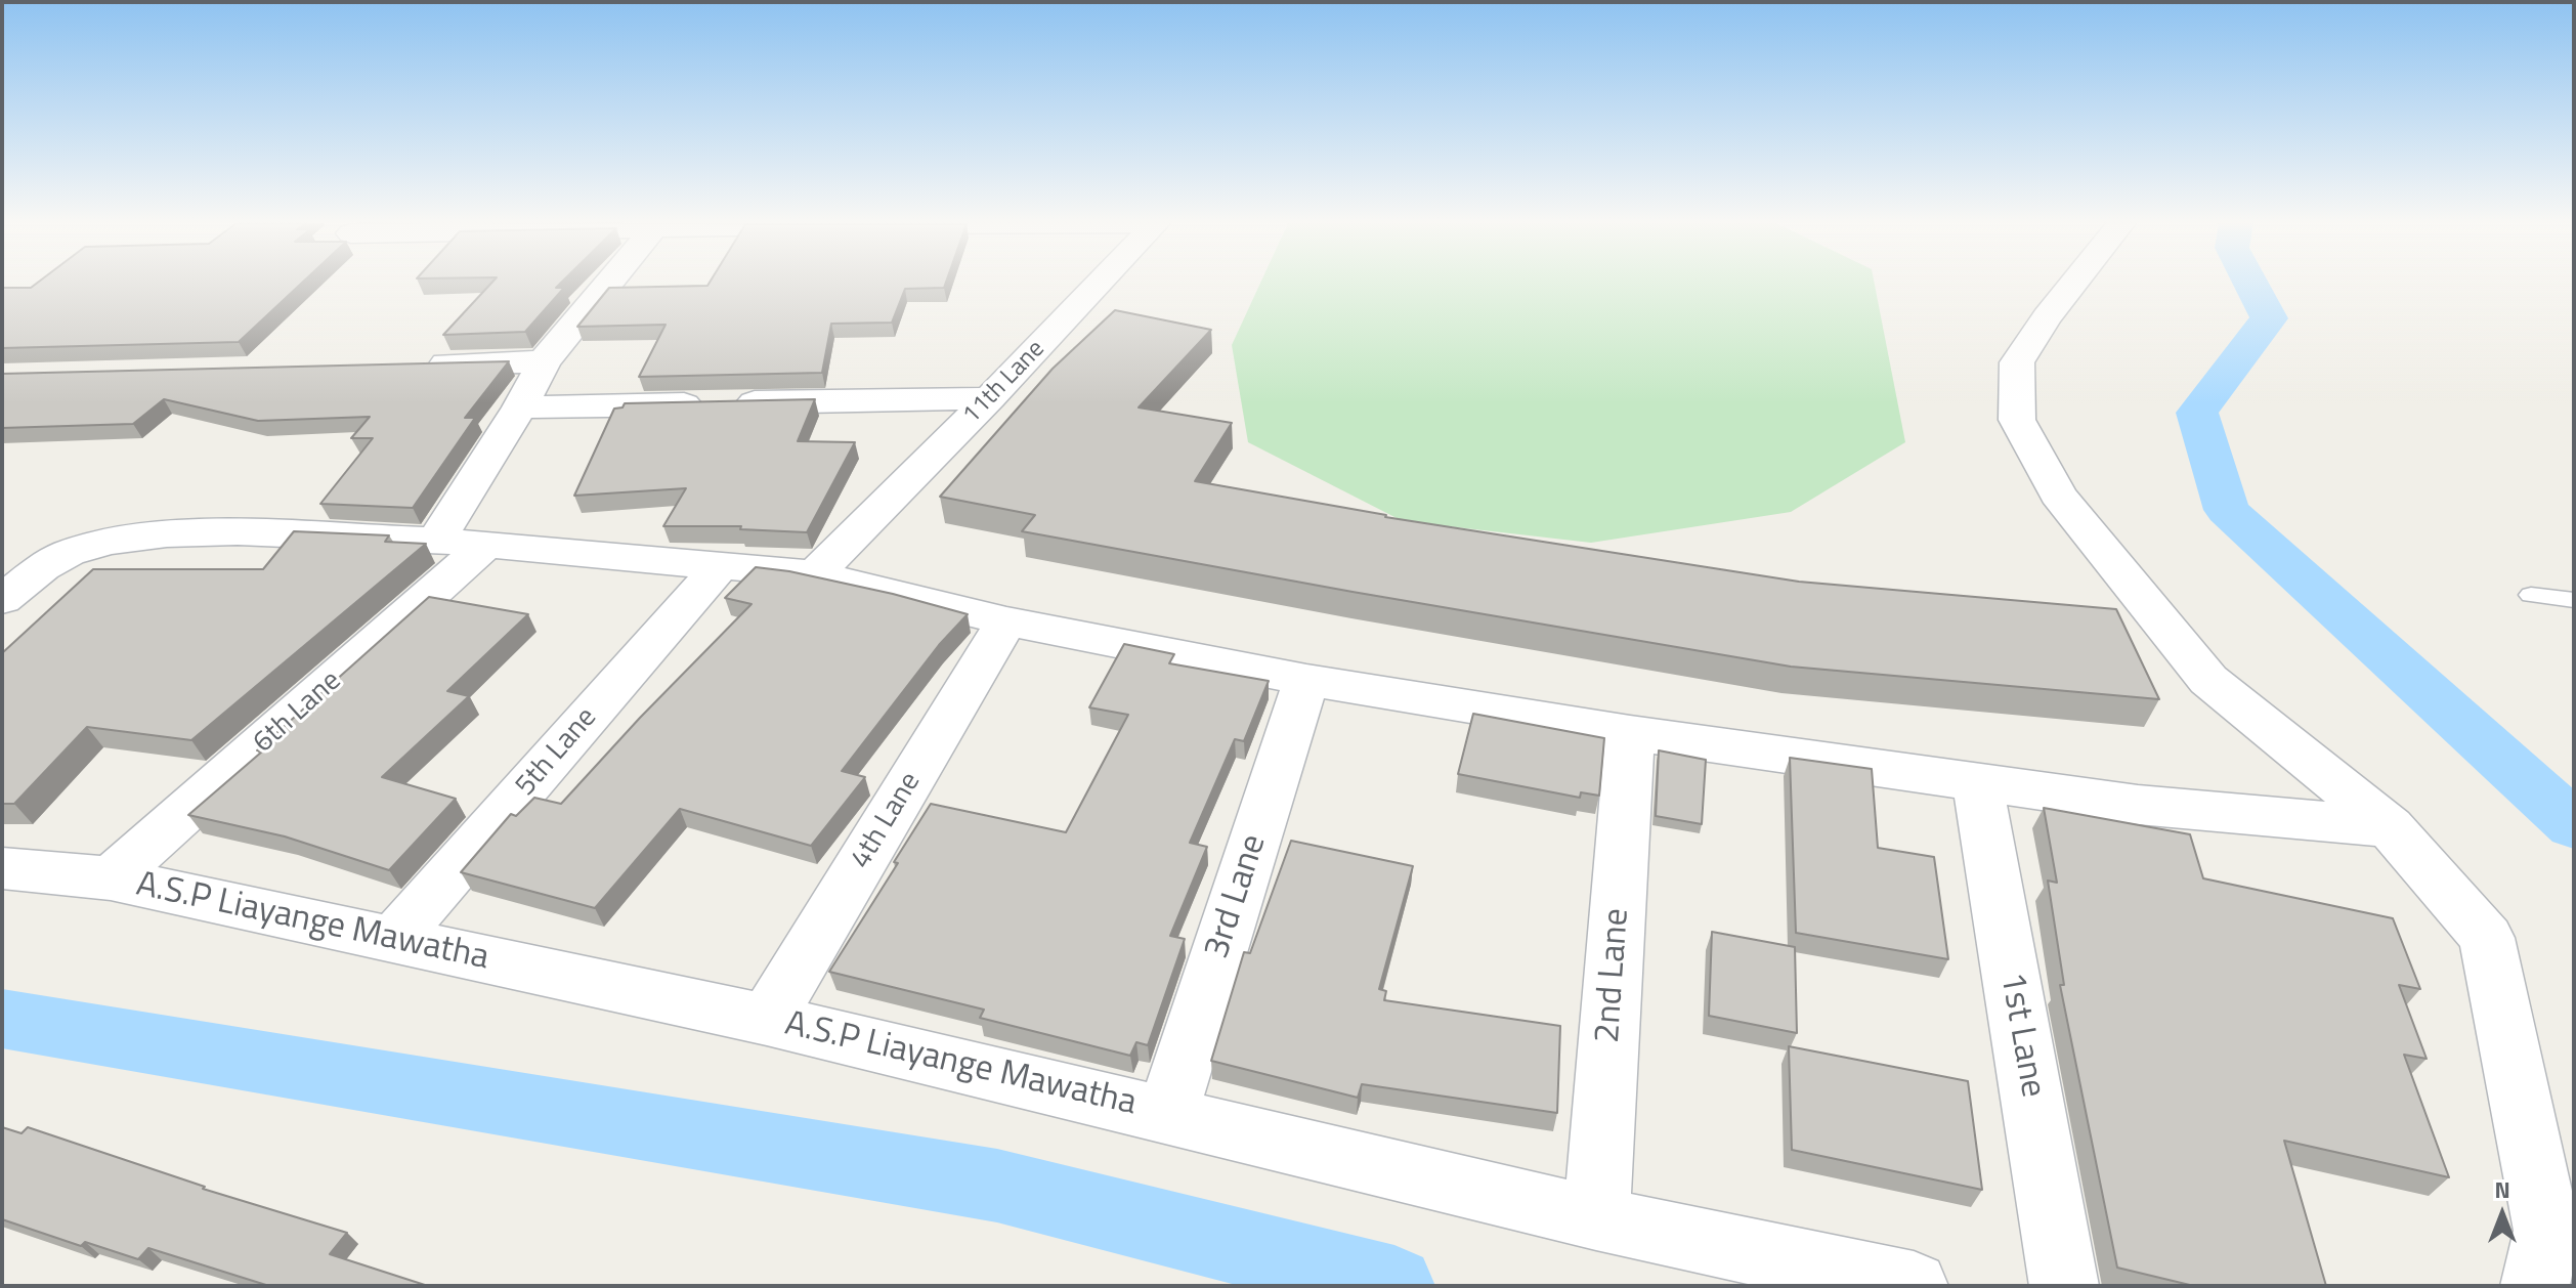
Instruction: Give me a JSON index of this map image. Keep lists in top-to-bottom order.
{
  "streets": {
    "street": [
      "11th Lane",
      "6th Lane",
      "5th Lane",
      "4th Lane",
      "3rd Lane",
      "A.S.P Liayange Mawatha",
      "2nd Lane",
      "1st Lane"
    ]
  },
  "crossings": [
    ["6th Lane", "A.S.P Liayange Mawatha"],
    ["5th Lane", "A.S.P Liayange Mawatha"],
    ["4th Lane", "A.S.P Liayange Mawatha"],
    ["3rd Lane", "A.S.P Liayange Mawatha"],
    ["A.S.P Liayange Mawatha", "2nd Lane"]
  ],
  "north": "top"
}
